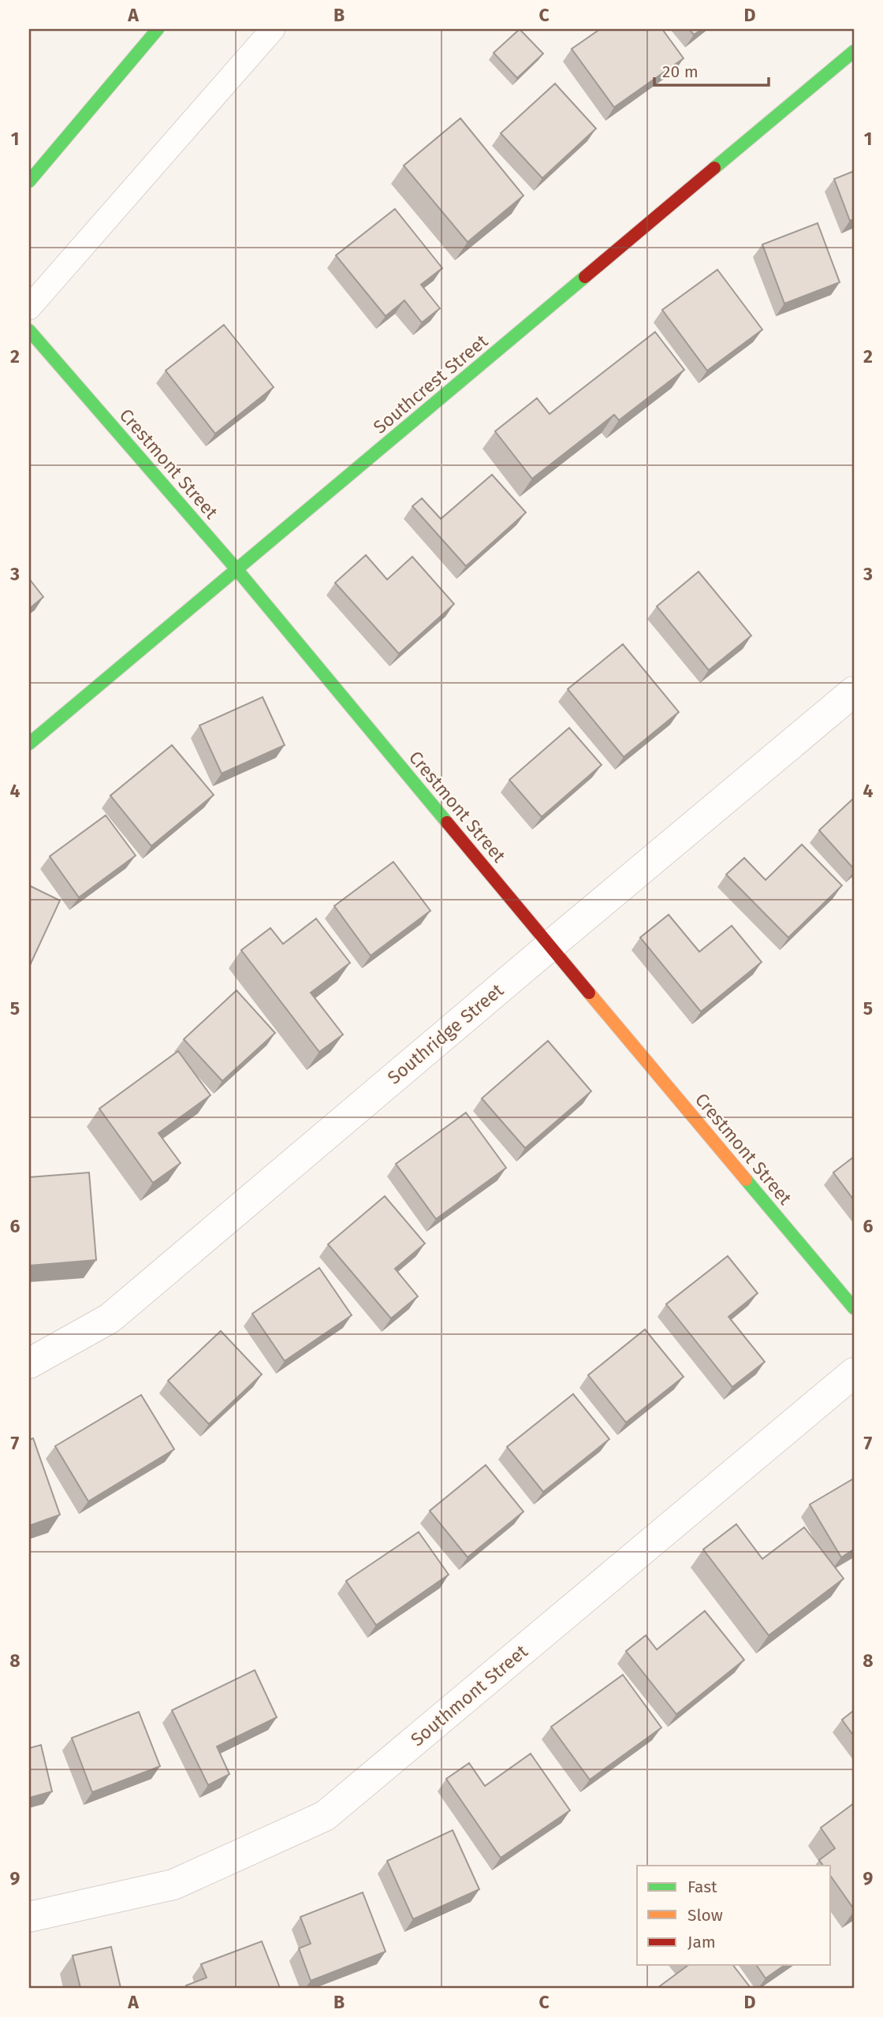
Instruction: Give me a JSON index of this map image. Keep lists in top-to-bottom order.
{
  "streets": {
    "street": [
      "Southcrest Street",
      "Crestmont Street",
      "Southridge Street",
      "Southmont Street"
    ]
  },
  "crossings": [
    ["Southcrest Street", "Crestmont Street"],
    ["Crestmont Street", "Southridge Street"]
  ],
  "legend": ["Fast", "Slow", "Jam"],
  "scale_bar": "20 m",
  "grid": {
    "columns": [
      "A",
      "B",
      "C",
      "D"
    ],
    "rows": [
      "1",
      "2",
      "3",
      "4",
      "5",
      "6",
      "7",
      "8",
      "9"
    ]
  }
}
